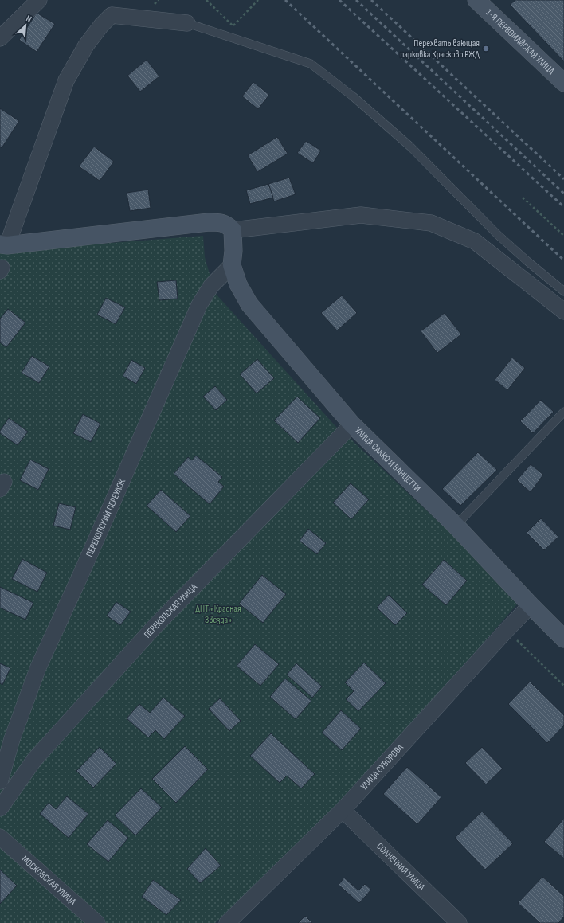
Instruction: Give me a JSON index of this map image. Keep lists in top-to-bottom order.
{
  "streets": {
    "main road": ["1-Я ПЕРВОМАЙСКАЯ УЛИЦА", "УЛИЦА САККО И ВАНЦЕТТИ"],
    "street": [
      "ПЕРЕКОПСКИЙ ПЕРЕУЛОК",
      "ПЕРЕКОПСКАЯ УЛИЦА",
      "УЛИЦА СУВОРОВА",
      "СОЛНЕЧНАЯ УЛИЦА",
      "МОСКОВСКАЯ УЛИЦА"
    ]
  },
  "crossings": [
    ["УЛИЦА САККО И ВАНЦЕТТИ", "ПЕРЕКОПСКИЙ ПЕРЕУЛОК"],
    ["УЛИЦА САККО И ВАНЦЕТТИ", "ПЕРЕКОПСКАЯ УЛИЦА"],
    ["УЛИЦА САККО И ВАНЦЕТТИ", "УЛИЦА СУВОРОВА"],
    ["УЛИЦА СУВОРОВА", "СОЛНЕЧНАЯ УЛИЦА"]
  ],
  "parks": ["ДНТ «Красная Звезда»"],
  "places": ["Перехватывающая парковка Красково РЖД"],
  "north": "top right"
}
